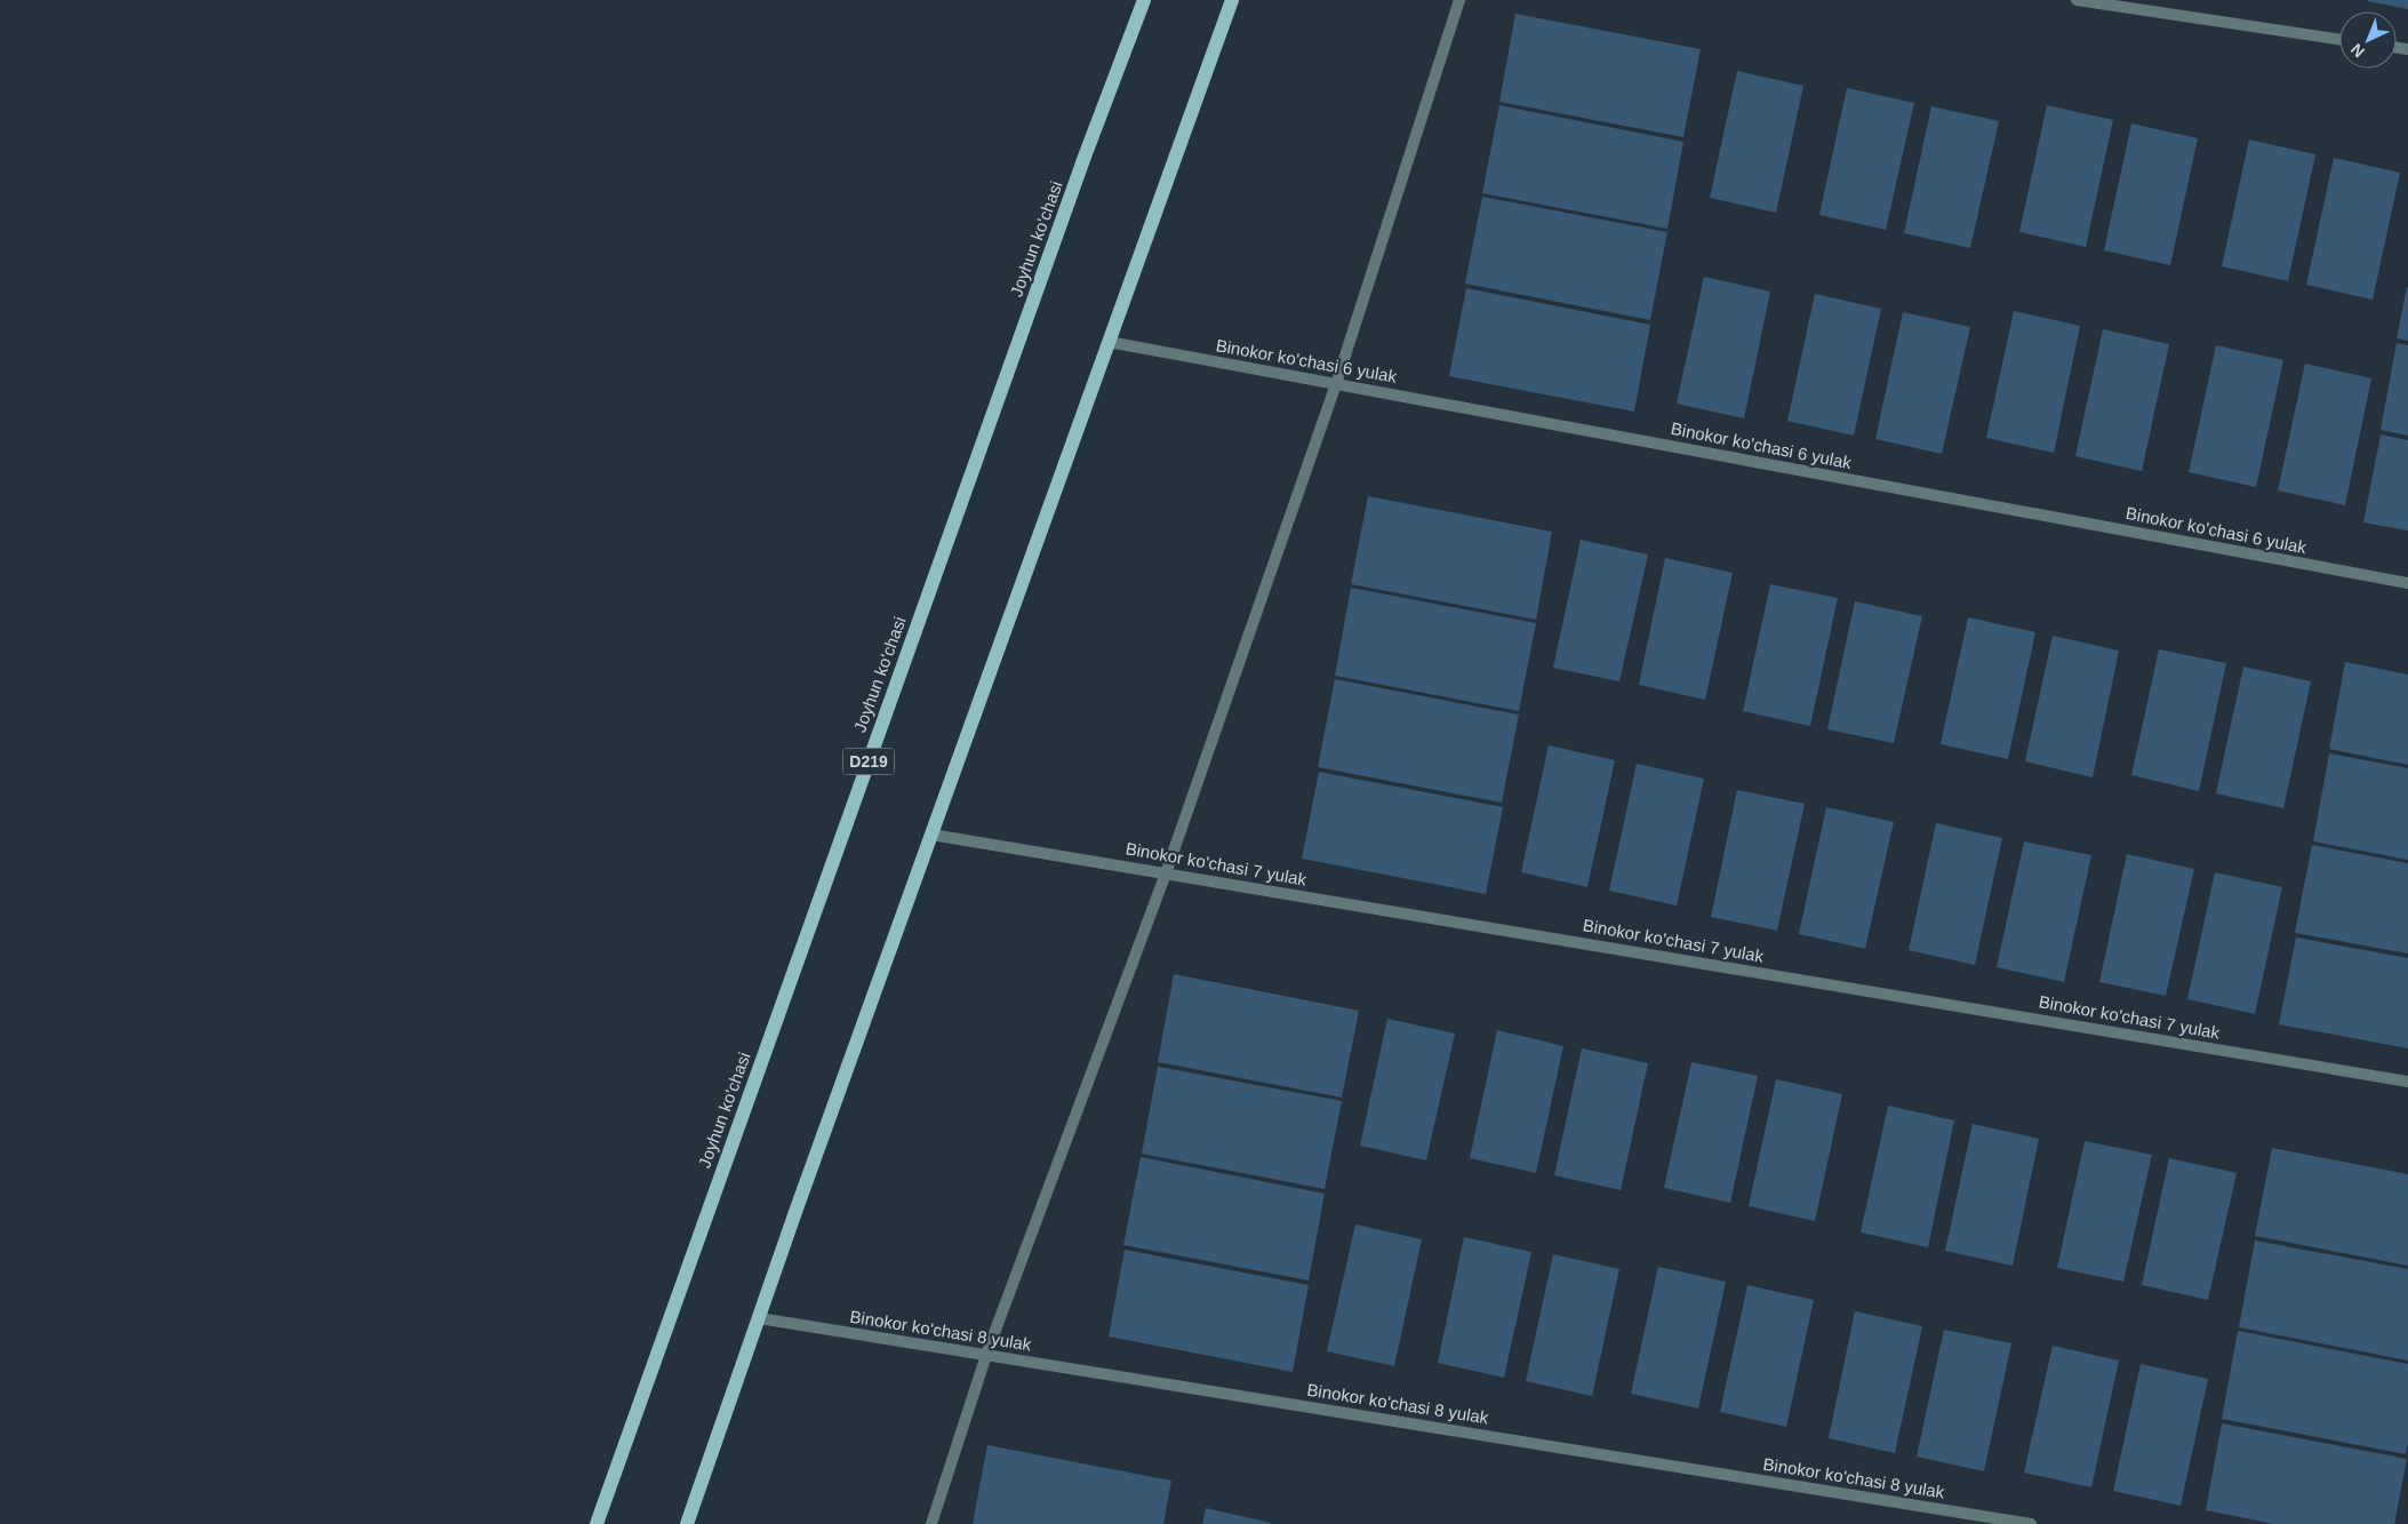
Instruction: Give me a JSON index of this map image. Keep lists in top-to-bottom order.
{
  "streets": {
    "main road": ["Joyhun ko'chasi", "D219"],
    "street": ["Binokor ko'chasi 6 yulak", "Binokor ko'chasi 7 yulak", "Binokor ko'chasi 8 yulak"]
  },
  "north": "bottom left"
}
